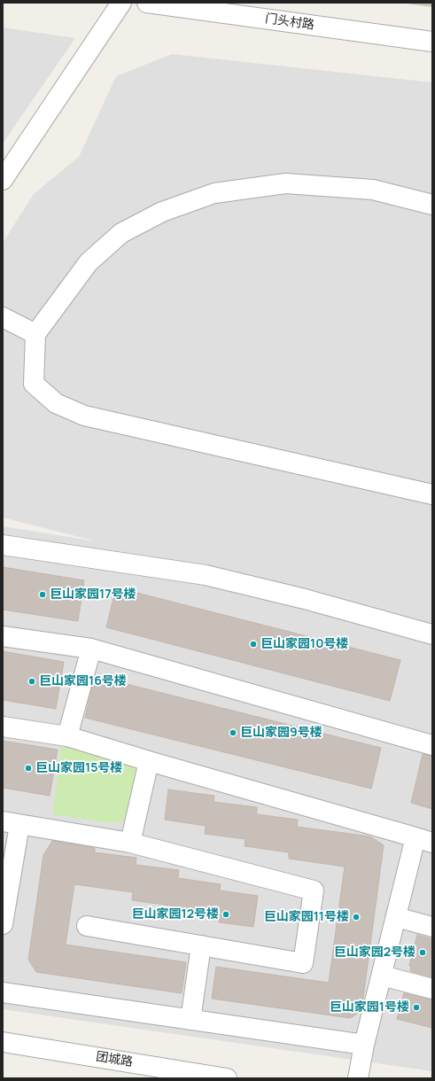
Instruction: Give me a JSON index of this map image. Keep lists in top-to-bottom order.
{
  "streets": {
    "street": ["门头村路", "团城路"]
  },
  "places": [
    "巨山家园17号楼",
    "巨山家园10号楼",
    "巨山家园16号楼",
    "巨山家园9号楼",
    "巨山家园15号楼",
    "巨山家园12号楼",
    "巨山家园11号楼",
    "巨山家园2号楼",
    "巨山家园1号楼"
  ]
}
